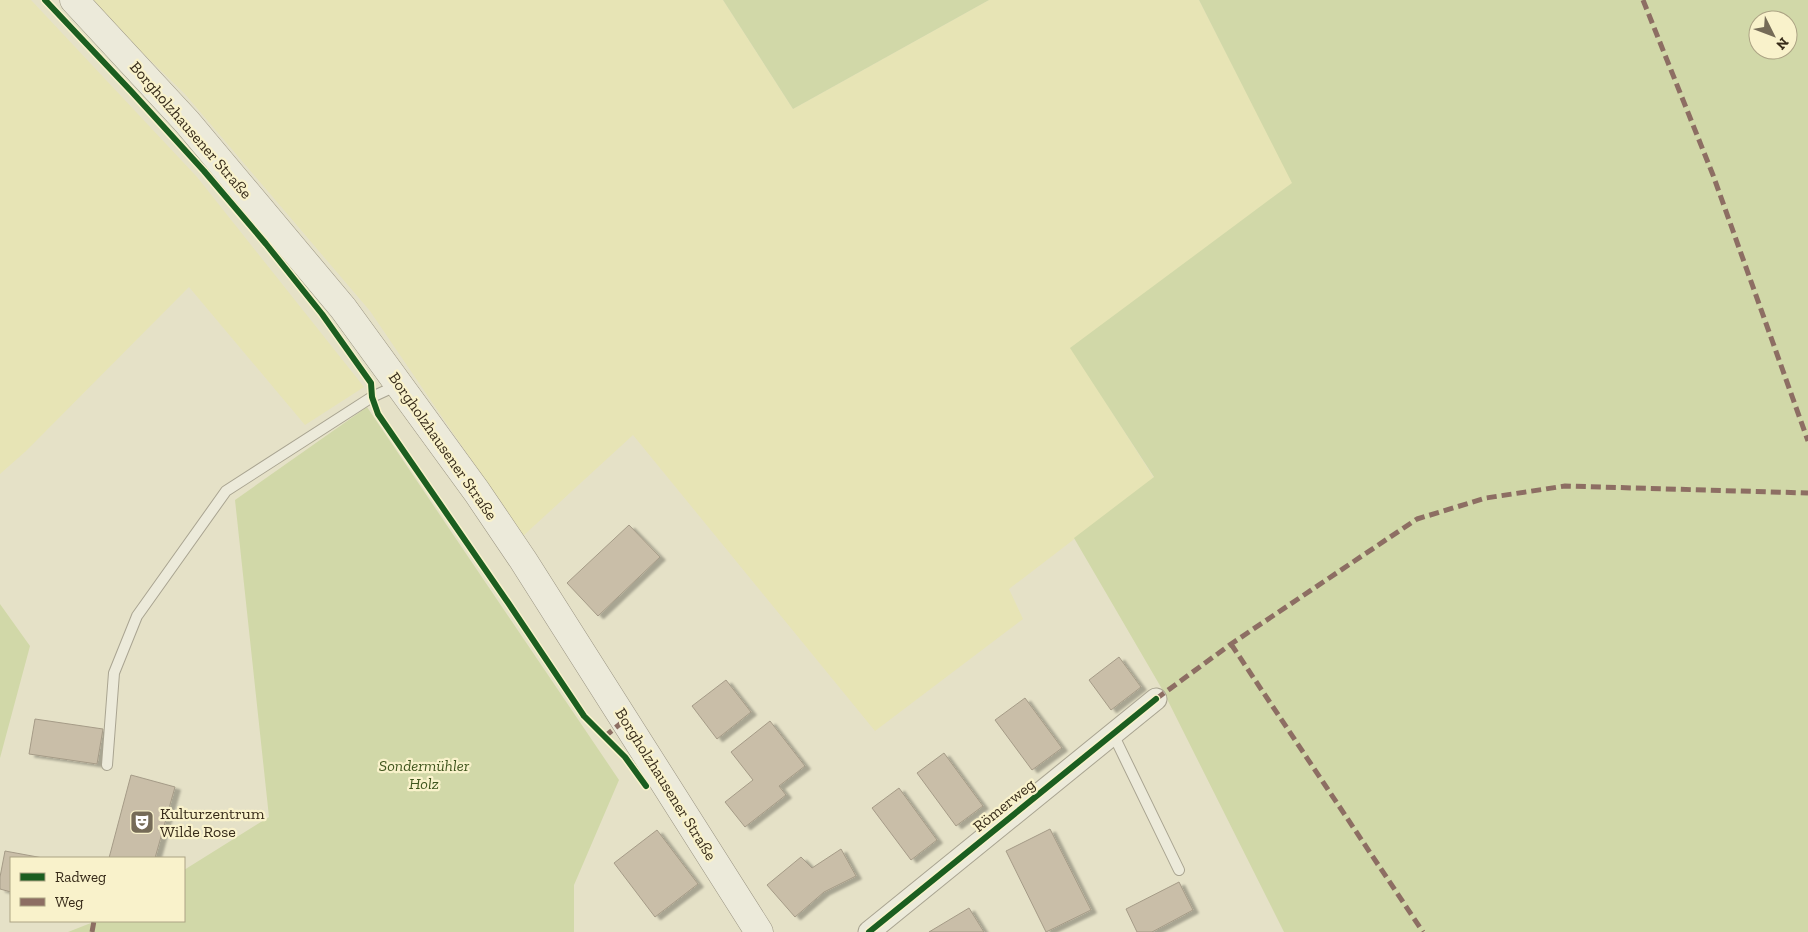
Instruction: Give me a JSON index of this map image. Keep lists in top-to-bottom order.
{
  "streets": {
    "main road": ["Borgholzhausener Straße"],
    "street": ["Römerweg"]
  },
  "parks": ["Sondermühler Holz"],
  "places": {
    "theatre": ["Kulturzentrum Wilde Rose"]
  },
  "legend": ["Radweg", "Weg"],
  "north": "bottom right"
}
